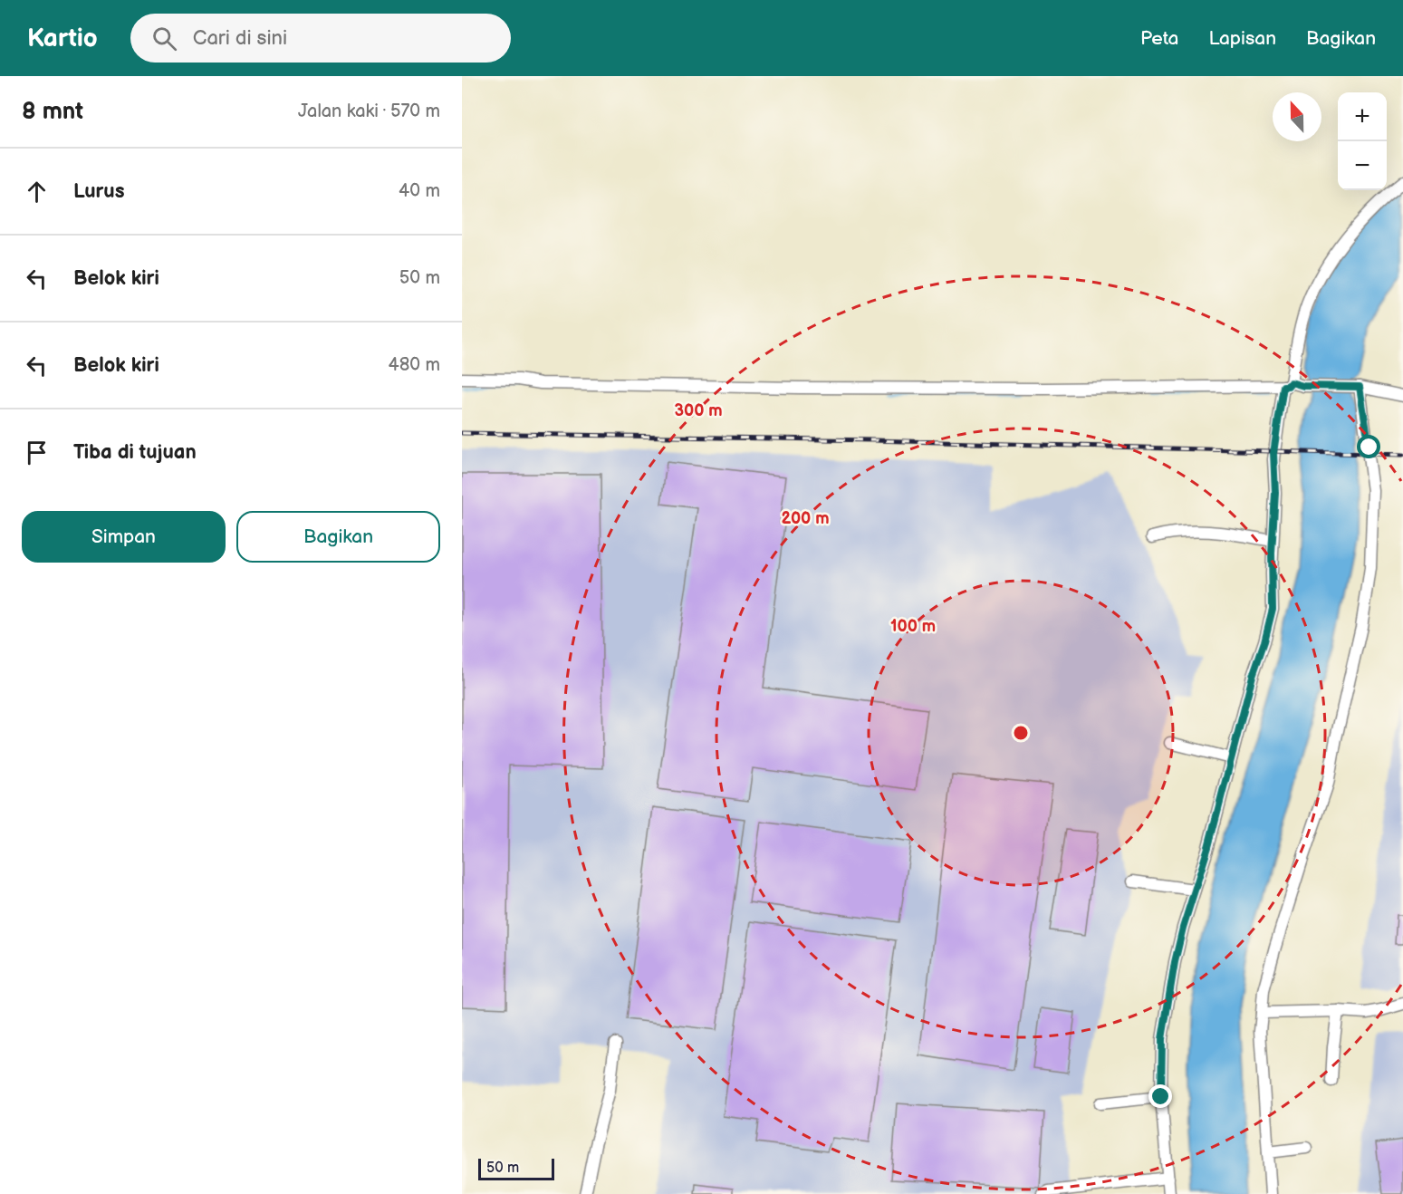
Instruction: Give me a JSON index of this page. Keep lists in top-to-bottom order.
{
  "scale_bar": "50 m",
  "north": "top",
  "page": {
    "header": "Kartio",
    "search": "Cari di sini",
    "nav": ["Peta", "Lapisan", "Bagikan"],
    "heading": ["8 mnt", "Jalan kaki · 570 m"],
    "map_buttons": ["+", "−"],
    "list": [
      ["Lurus", "40 m"],
      ["Belok kiri", "50 m"],
      ["Belok kiri", "480 m"],
      "Tiba di tujuan"
    ],
    "buttons": ["Simpan", "Bagikan"],
    "scale": "50 m"
  },
  "rings": ["300 m", "200 m", "100 m"]
}
